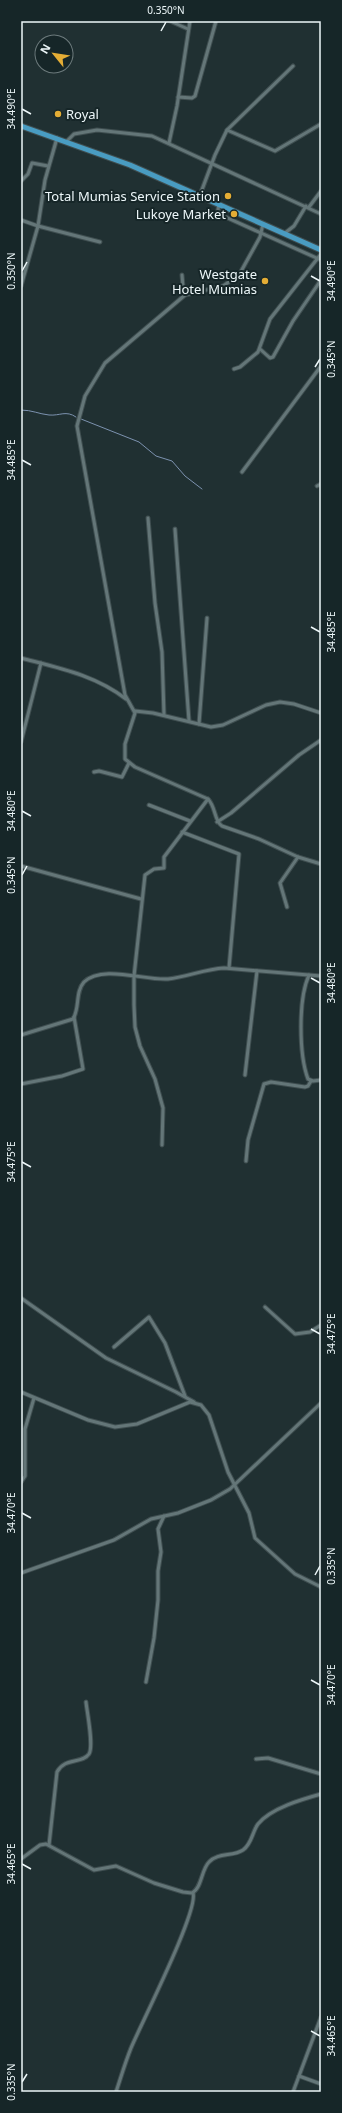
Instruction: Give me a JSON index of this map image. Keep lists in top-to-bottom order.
{
  "places": [
    "Royal",
    "Total Mumias Service Station",
    "Lukoye Market",
    "Westgate Hotel Mumias"
  ],
  "north": "top left",
  "coordinates": [
    "0.350°N",
    "34.490°E",
    "0.345°N",
    "34.485°E",
    "34.480°E",
    "34.475°E",
    "34.470°E",
    "0.335°N",
    "34.465°E"
  ]
}
